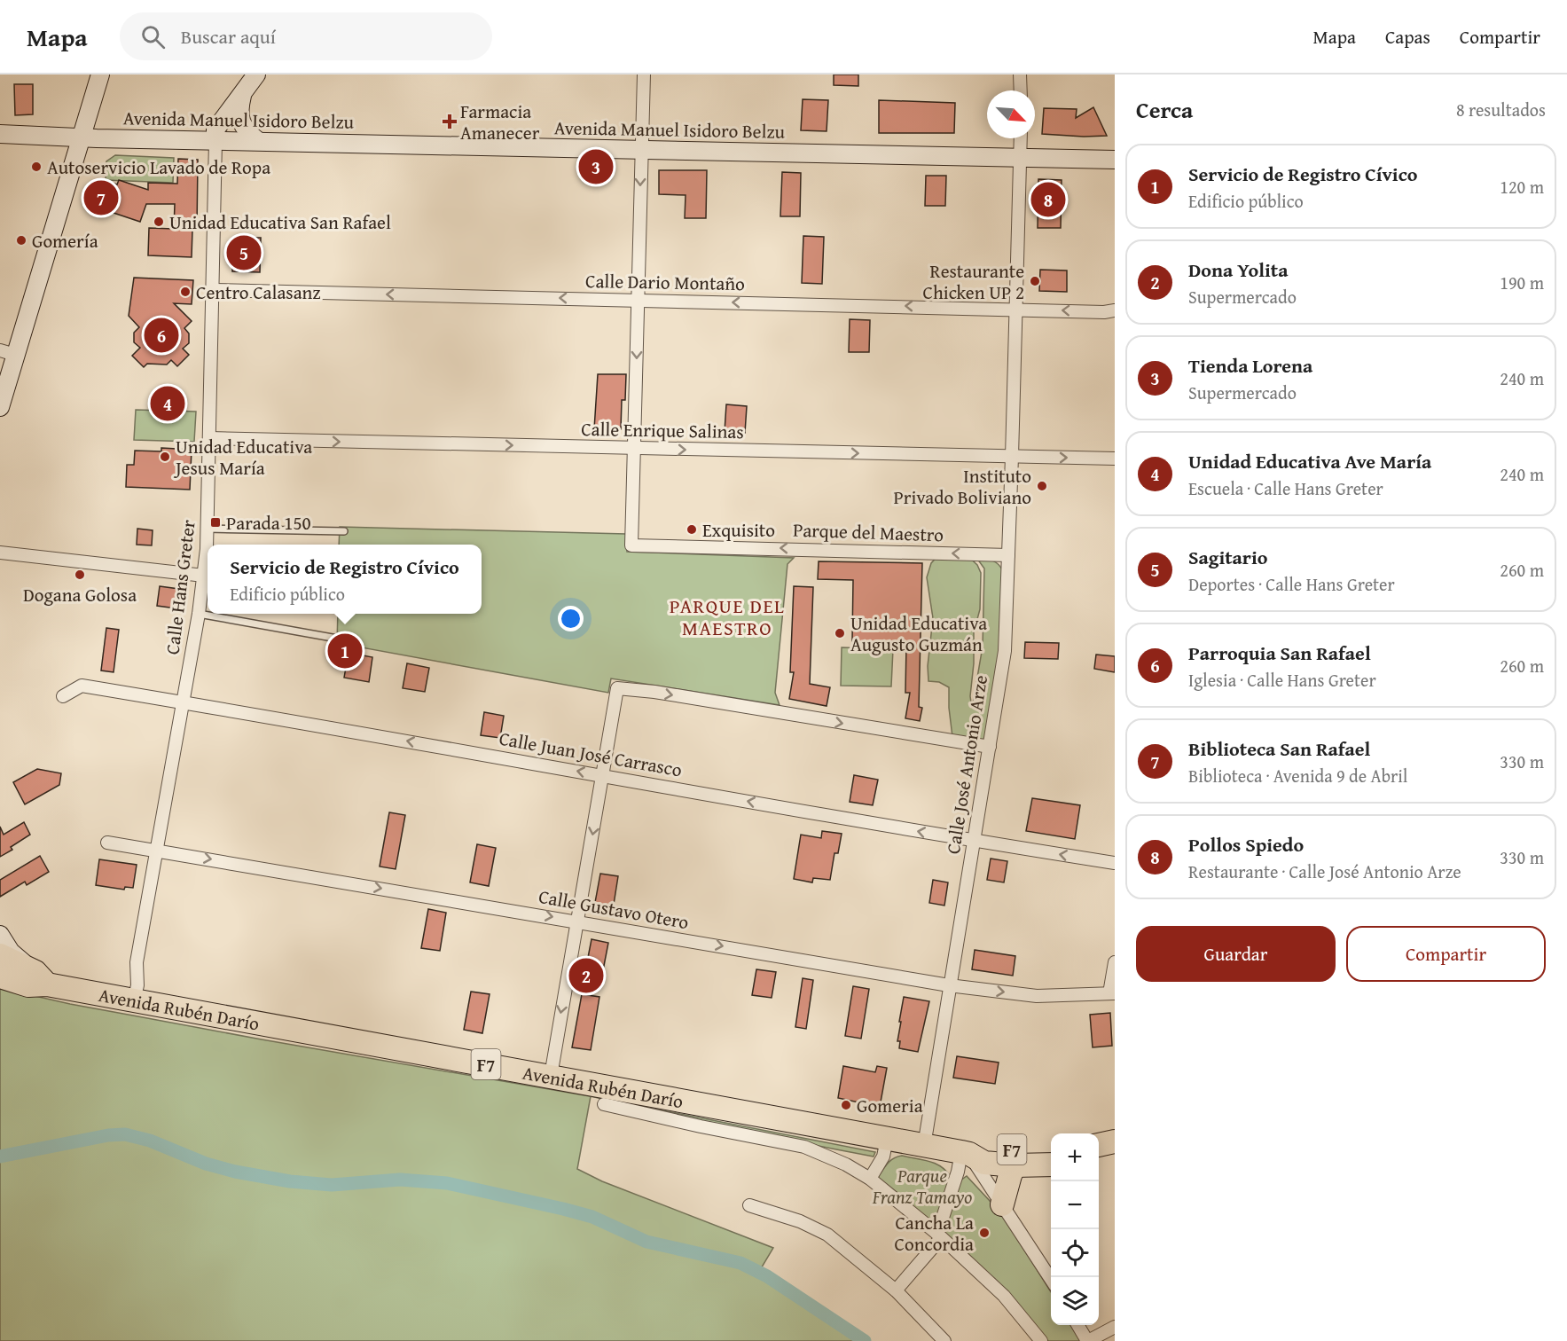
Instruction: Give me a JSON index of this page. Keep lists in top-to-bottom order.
{
  "streets": {
    "highway": ["Avenida Rubén Darío", "F7"],
    "main road": ["Avenida Manuel Isidoro Belzu"],
    "street": [
      "Calle Dario Montaño",
      "Calle Enrique Salinas",
      "Parque del Maestro",
      "Calle Hans Greter",
      "Calle Juan José Carrasco",
      "Calle José Antonio Arze",
      "Calle Gustavo Otero"
    ]
  },
  "crossings": [
    ["Avenida Manuel Isidoro Belzu", "Calle Hans Greter"],
    ["Avenida Manuel Isidoro Belzu", "Calle José Antonio Arze"],
    ["Calle Dario Montaño", "Calle Hans Greter"],
    ["Calle Dario Montaño", "Calle José Antonio Arze"],
    ["Calle Enrique Salinas", "Parque del Maestro"],
    ["Calle Enrique Salinas", "Calle Hans Greter"],
    ["Calle Enrique Salinas", "Calle José Antonio Arze"],
    ["Parque del Maestro", "Calle José Antonio Arze"],
    ["Calle Hans Greter", "Calle Juan José Carrasco"],
    ["Calle Hans Greter", "Calle Gustavo Otero"],
    ["Calle Hans Greter", "Avenida Rubén Darío"],
    ["Calle Juan José Carrasco", "Calle José Antonio Arze"],
    ["Calle José Antonio Arze", "Calle Gustavo Otero"],
    ["Calle José Antonio Arze", "Avenida Rubén Darío"],
    ["Avenida Rubén Darío", "F7"]
  ],
  "one_way": [
    "Calle Dario Montaño",
    "Calle Enrique Salinas",
    "Parque del Maestro",
    "Calle Juan José Carrasco",
    "Calle Gustavo Otero"
  ],
  "districts": ["PARQUE DEL MAESTRO"],
  "parks": ["Parque Franz Tamayo"],
  "places": {
    "health": ["Farmacia Amanecer"],
    "other": [
      "Autoservicio Lavado de Ropa",
      "Unidad Educativa San Rafael",
      "Gomería",
      "Restaurante Chicken UP 2",
      "Centro Calasanz",
      "Unidad Educativa Jesus María",
      "Instituto Privado Boliviano",
      "Exquisito",
      "Dogana Golosa",
      "Unidad Educativa Augusto Guzmán",
      "Gomeria",
      "Cancha La Concordia"
    ],
    "transit": ["Parada 150"]
  },
  "north": "bottom right",
  "page": {
    "header": "Mapa",
    "search": "Buscar aquí",
    "nav": ["Mapa", "Capas", "Compartir"],
    "heading": ["Cerca", "8 resultados"],
    "list": [
      {
        "mark": "1",
        "name": "Servicio de Registro Cívico",
        "note": "Edificio público",
        "value": "120 m"
      },
      {
        "mark": "2",
        "name": "Dona Yolita",
        "note": "Supermercado",
        "value": "190 m"
      },
      {
        "mark": "3",
        "name": "Tienda Lorena",
        "note": "Supermercado",
        "value": "240 m"
      },
      {
        "mark": "4",
        "name": "Unidad Educativa Ave María",
        "note": "Escuela · Calle Hans Greter",
        "value": "240 m"
      },
      {
        "mark": "5",
        "name": "Sagitario",
        "note": "Deportes · Calle Hans Greter",
        "value": "260 m"
      },
      {
        "mark": "6",
        "name": "Parroquia San Rafael",
        "note": "Iglesia · Calle Hans Greter",
        "value": "260 m"
      },
      {
        "mark": "7",
        "name": "Biblioteca San Rafael",
        "note": "Biblioteca · Avenida 9 de Abril",
        "value": "330 m"
      },
      {
        "mark": "8",
        "name": "Pollos Spiedo",
        "note": "Restaurante · Calle José Antonio Arze",
        "value": "330 m"
      }
    ],
    "pins": [
      "3",
      "7",
      "8",
      "5",
      "6",
      "4",
      "1",
      "2"
    ],
    "popup": ["Servicio de Registro Cívico", "Edificio público"],
    "buttons": ["Guardar", "Compartir"],
    "map_buttons": ["+", "−"]
  }
}
